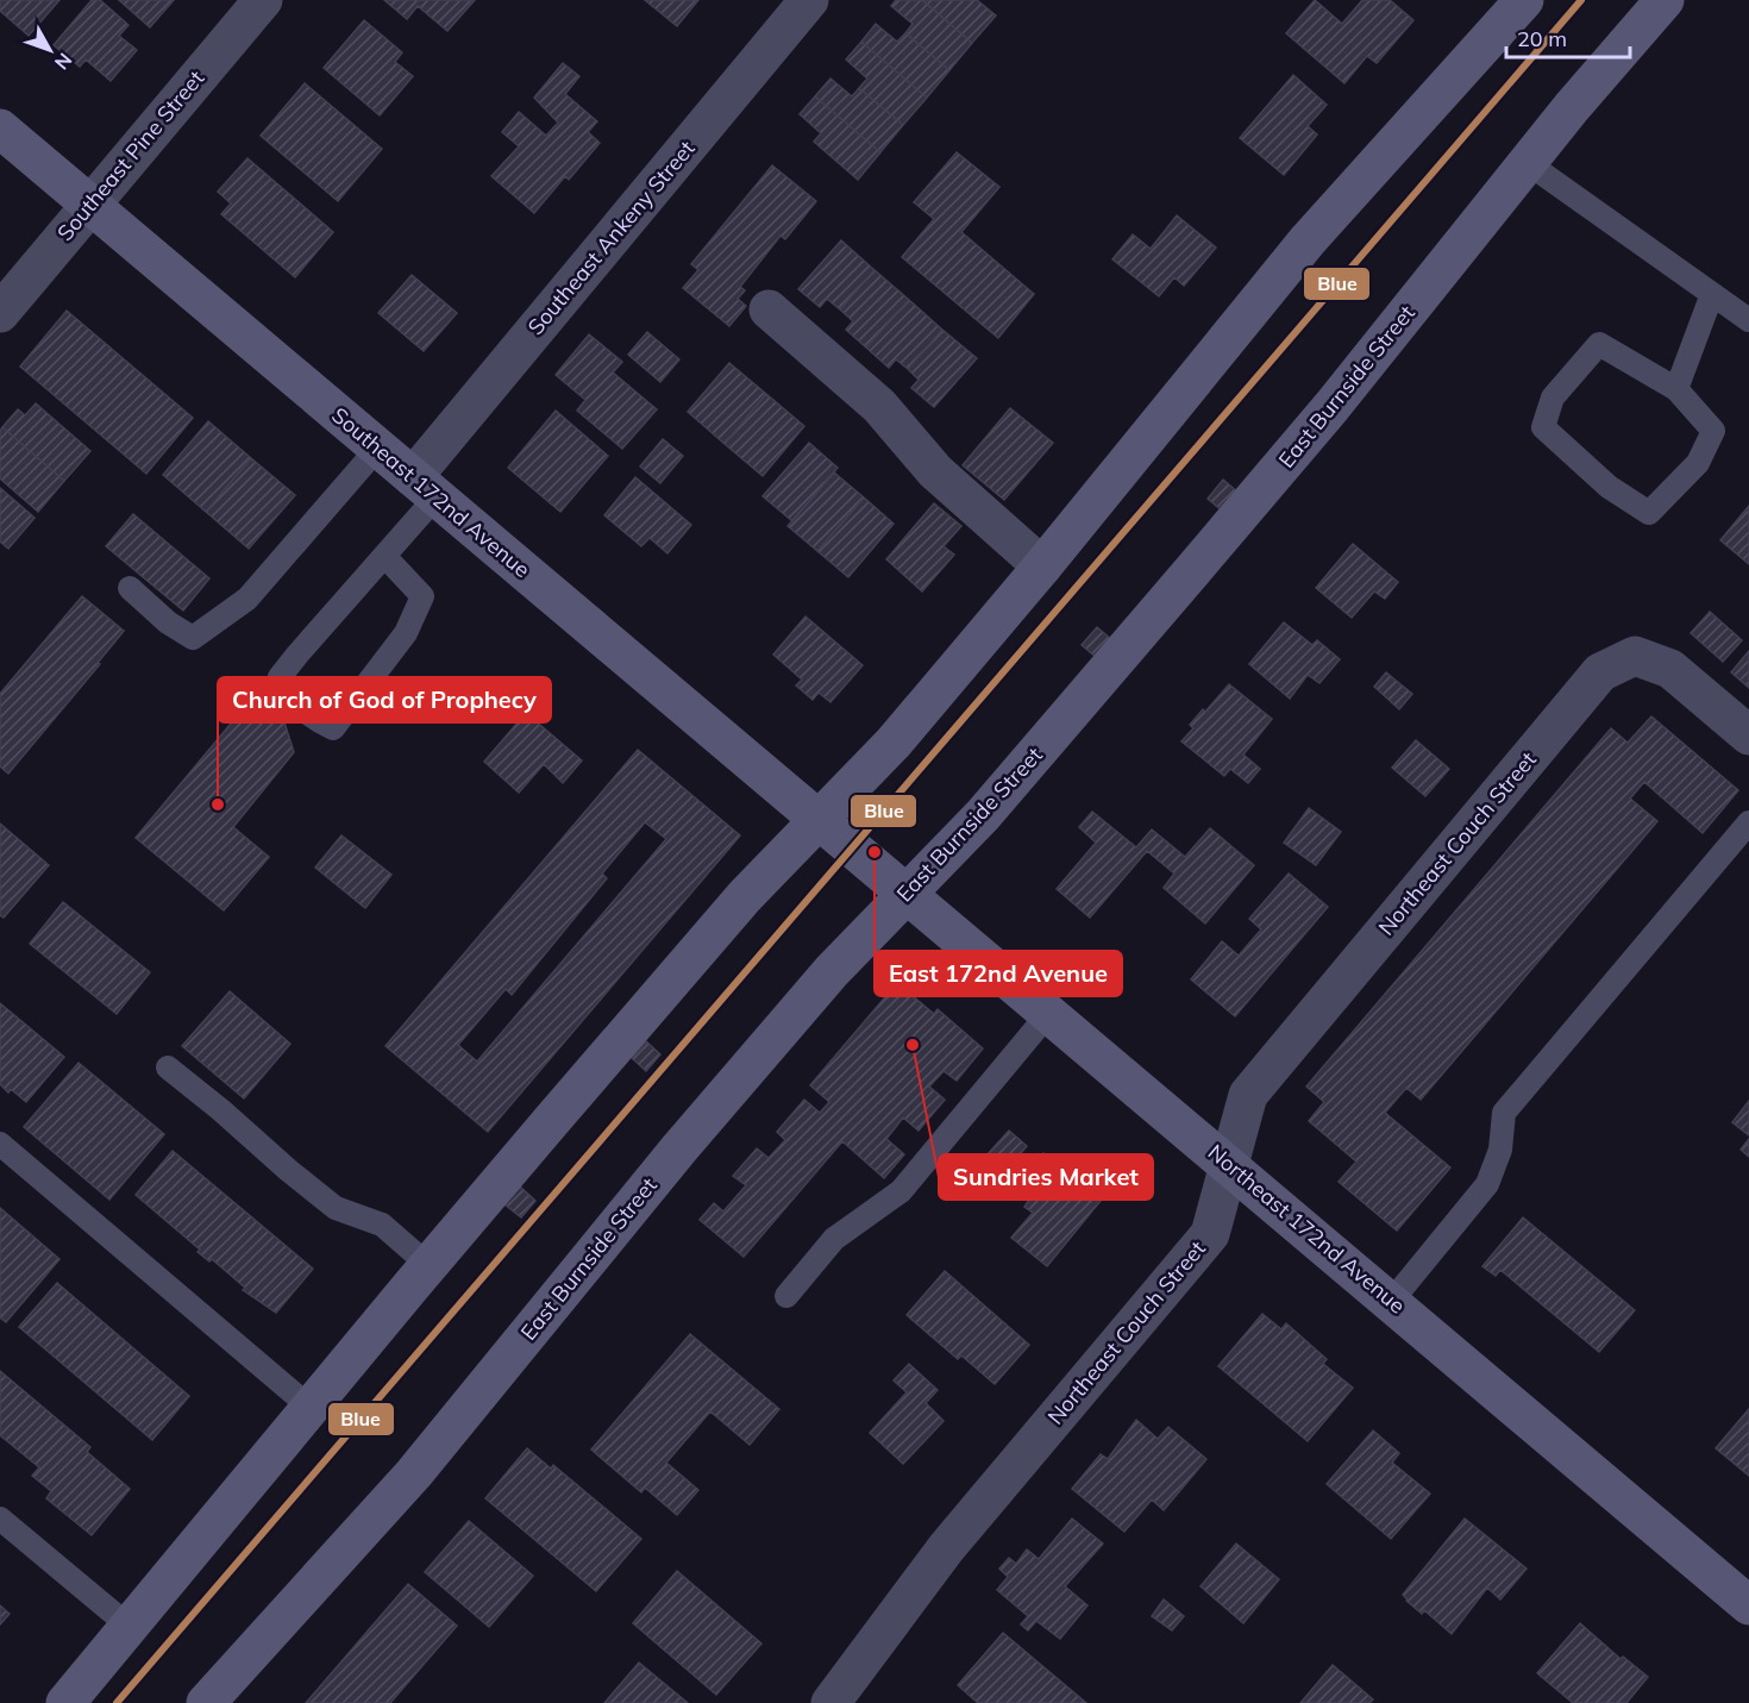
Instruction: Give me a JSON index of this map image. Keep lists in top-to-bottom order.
{
  "streets": {
    "street": [
      "Southeast Pine Street",
      "Southeast Ankeny Street",
      "East Burnside Street",
      "Southeast 172nd Avenue",
      "Northeast Couch Street",
      "Northeast 172nd Avenue"
    ]
  },
  "crossings": [
    ["Southeast Pine Street", "Southeast 172nd Avenue"],
    ["Southeast Ankeny Street", "Southeast 172nd Avenue"],
    ["East Burnside Street", "Northeast 172nd Avenue"],
    ["Southeast 172nd Avenue", "Northeast 172nd Avenue"],
    ["Northeast Couch Street", "Northeast 172nd Avenue"]
  ],
  "places": ["Church of God of Prophecy", "East 172nd Avenue", "Sundries Market"],
  "lines": ["transit line Blue"],
  "scale_bar": "20 m",
  "north": "bottom right"
}
